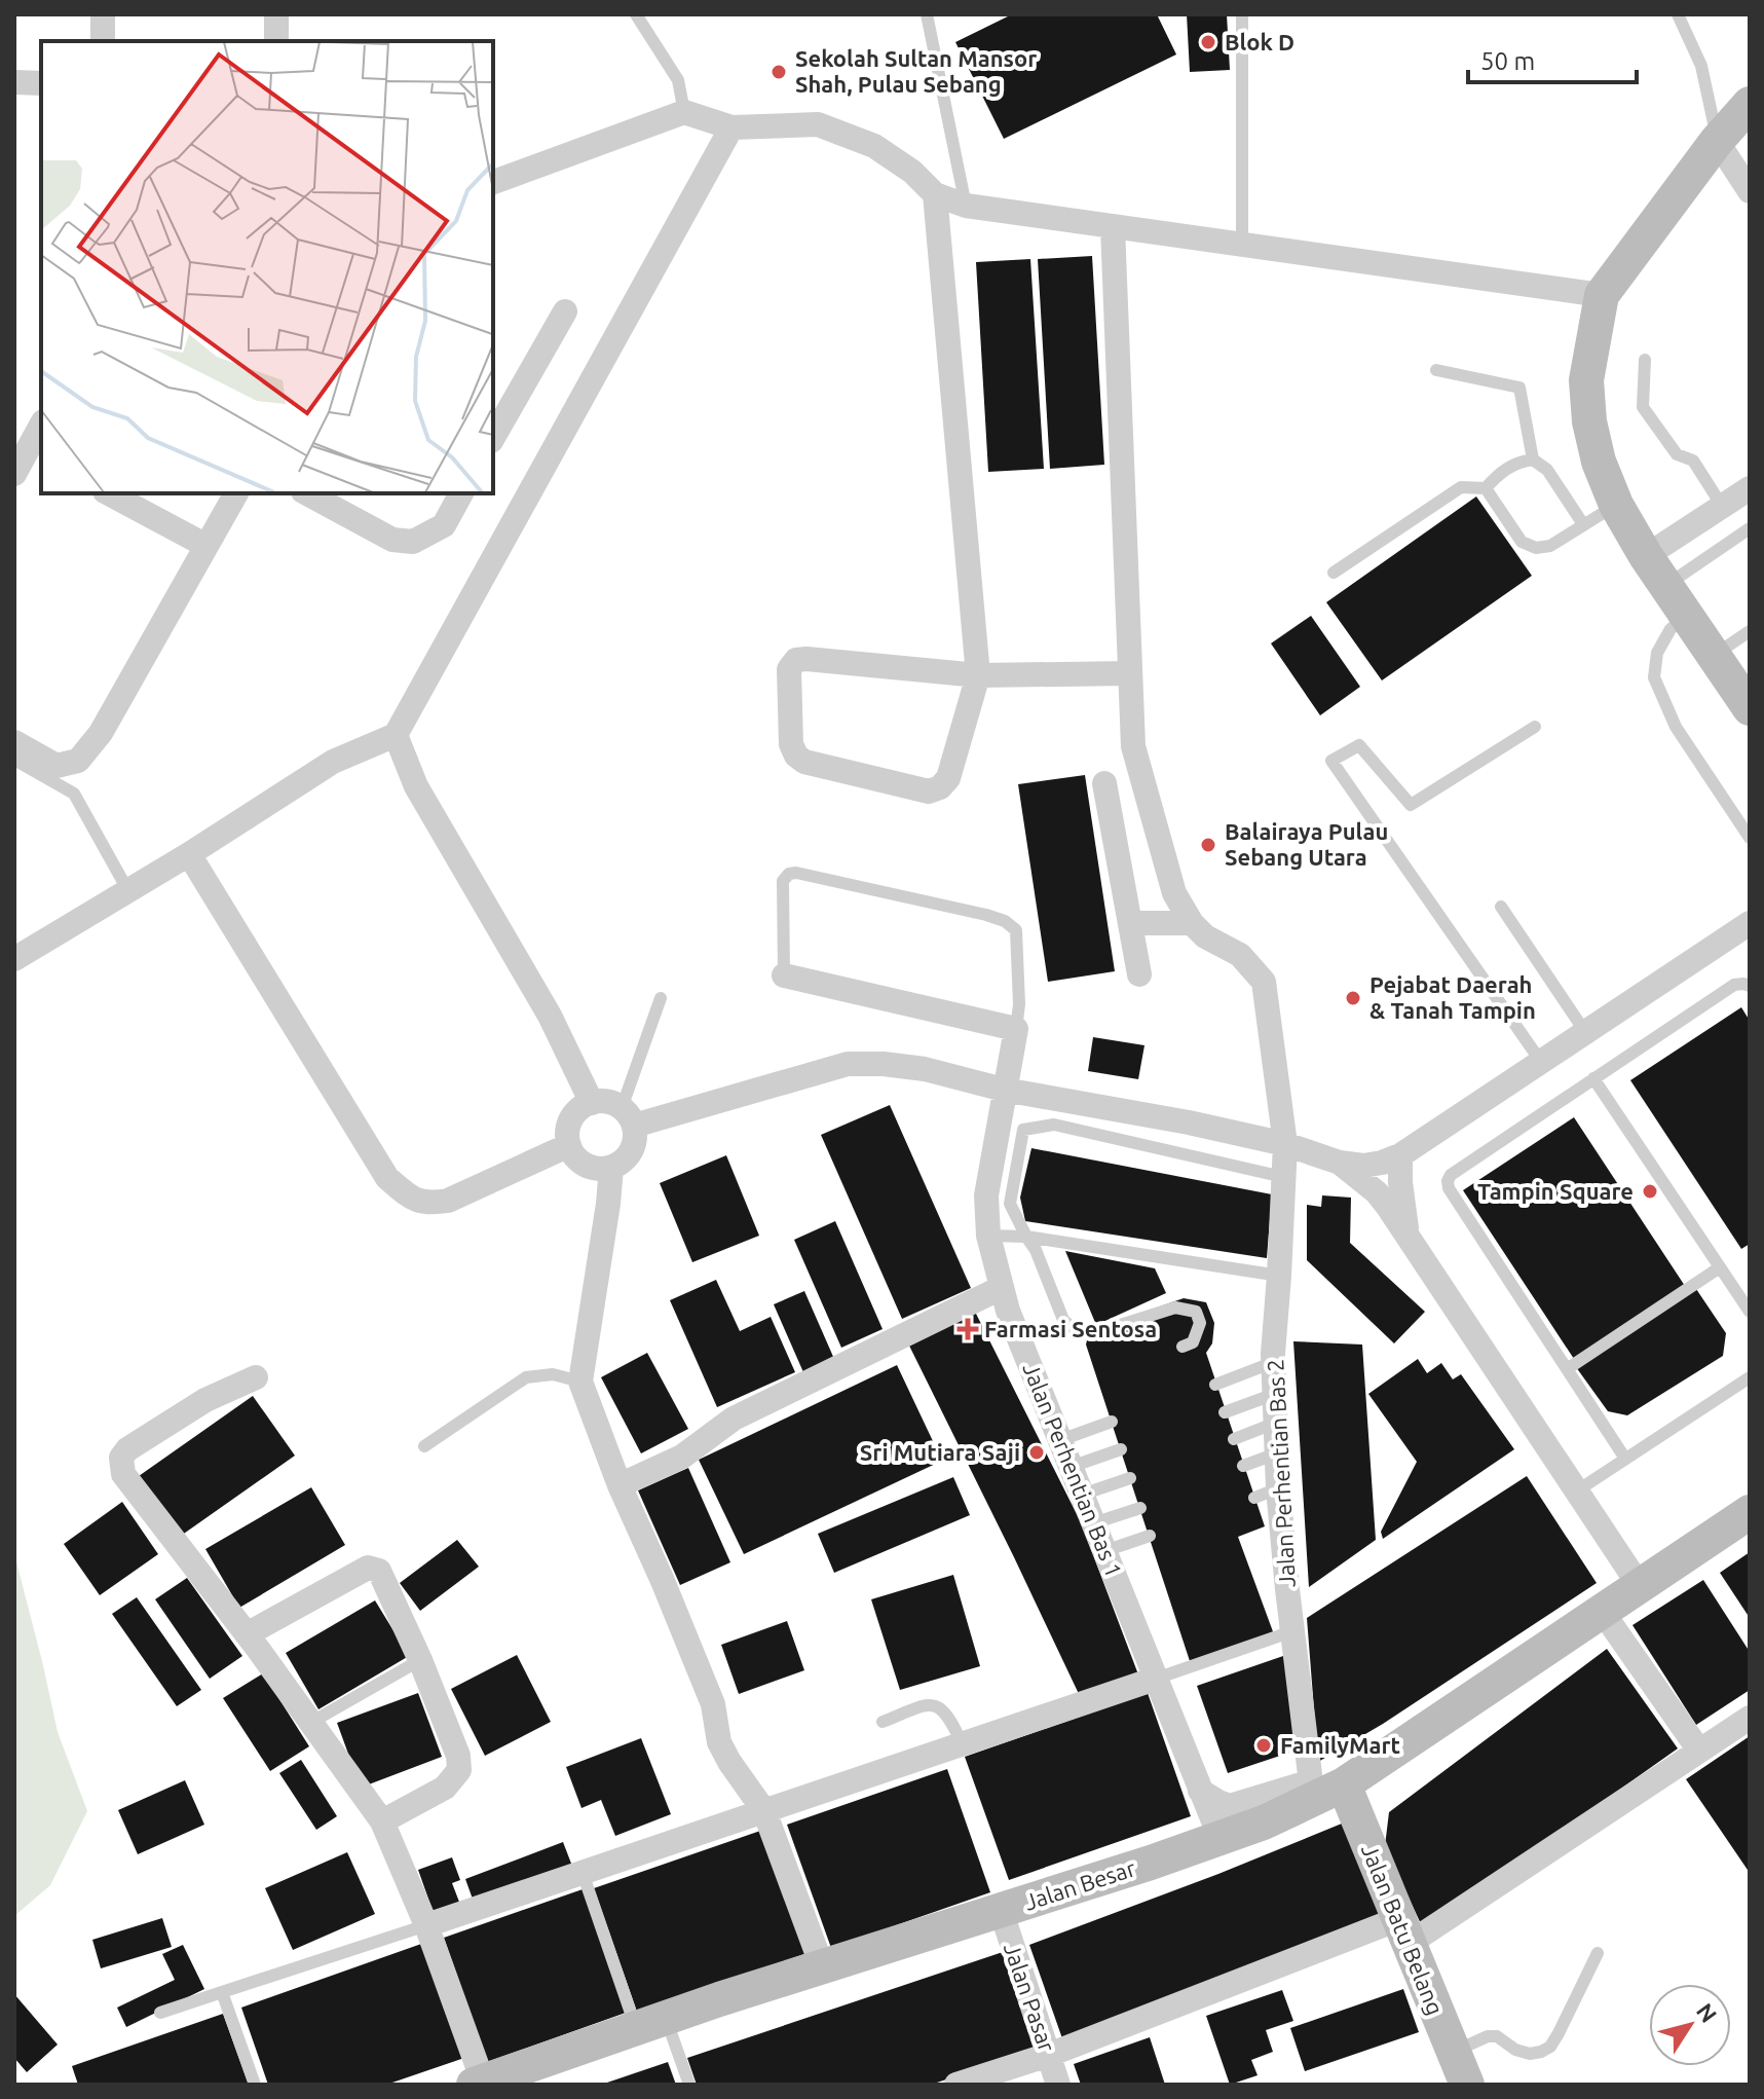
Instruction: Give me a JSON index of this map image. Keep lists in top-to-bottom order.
{
  "streets": {
    "street": [
      "Jalan Perhentian Bas 1",
      "Jalan Perhentian Bas 2",
      "Jalan Besar",
      "Jalan Batu Belang",
      "Jalan Pasar"
    ]
  },
  "crossings": [
    ["Jalan Perhentian Bas 1", "Jalan Besar"],
    ["Jalan Perhentian Bas 2", "Jalan Besar"],
    ["Jalan Perhentian Bas 2", "Jalan Batu Belang"],
    ["Jalan Besar", "Jalan Batu Belang"],
    ["Jalan Besar", "Jalan Pasar"]
  ],
  "places": {
    "other": [
      "Blok D",
      "Sekolah Sultan Mansor Shah, Pulau Sebang",
      "Balairaya Pulau Sebang Utara",
      "Pejabat Daerah & Tanah Tampin",
      "Tampin Square",
      "Sri Mutiara Saji",
      "FamilyMart"
    ],
    "health": ["Farmasi Sentosa"]
  },
  "scale_bar": "50 m",
  "north": "top right"
}
